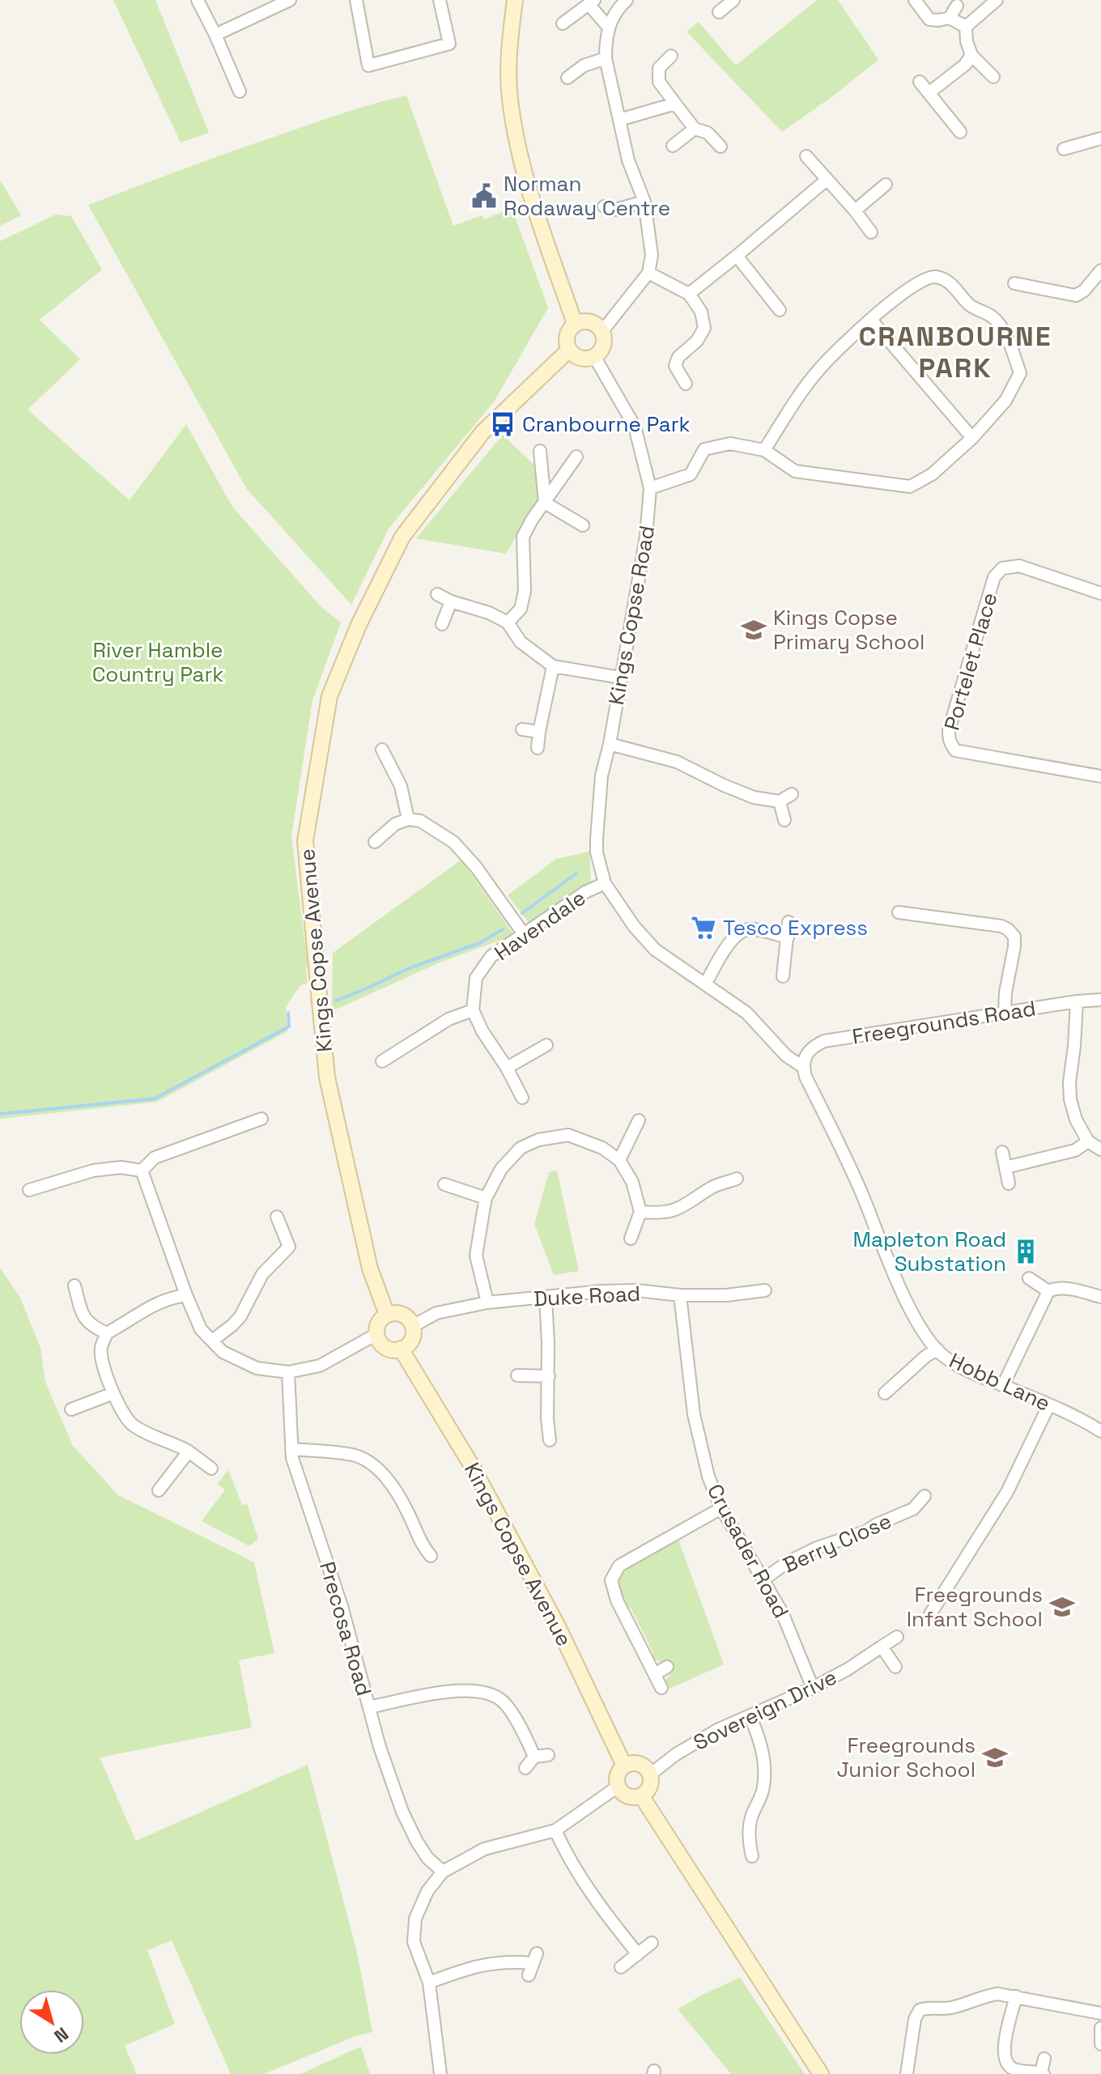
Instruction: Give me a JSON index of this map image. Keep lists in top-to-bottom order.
{
  "streets": {
    "street": [
      "Kings Copse Road",
      "Portelet Place",
      "Havendale",
      "Kings Copse Avenue",
      "Freegrounds Road",
      "Duke Road",
      "Hobb Lane",
      "Berry Close",
      "Crusader Road",
      "Precosa Road",
      "Sovereign Drive"
    ]
  },
  "crossings": [
    ["Kings Copse Road", "Havendale"],
    ["Kings Copse Road", "Kings Copse Avenue"],
    ["Kings Copse Road", "Freegrounds Road"],
    ["Kings Copse Road", "Hobb Lane"],
    ["Kings Copse Avenue", "Duke Road"],
    ["Kings Copse Avenue", "Sovereign Drive"],
    ["Freegrounds Road", "Hobb Lane"],
    ["Duke Road", "Crusader Road"],
    ["Berry Close", "Crusader Road"],
    ["Crusader Road", "Sovereign Drive"]
  ],
  "districts": ["CRANBOURNE PARK"],
  "parks": ["River Hamble Country Park"],
  "places": {
    "public building": ["Norman Rodaway Centre"],
    "bus stop": ["Cranbourne Park"],
    "school or university": ["Kings Copse Primary School", "Freegrounds Infant School", "Freegrounds Junior School"],
    "supermarket": ["Tesco Express"],
    "building": ["Mapleton Road Substation"]
  },
  "north": "bottom right"
}
